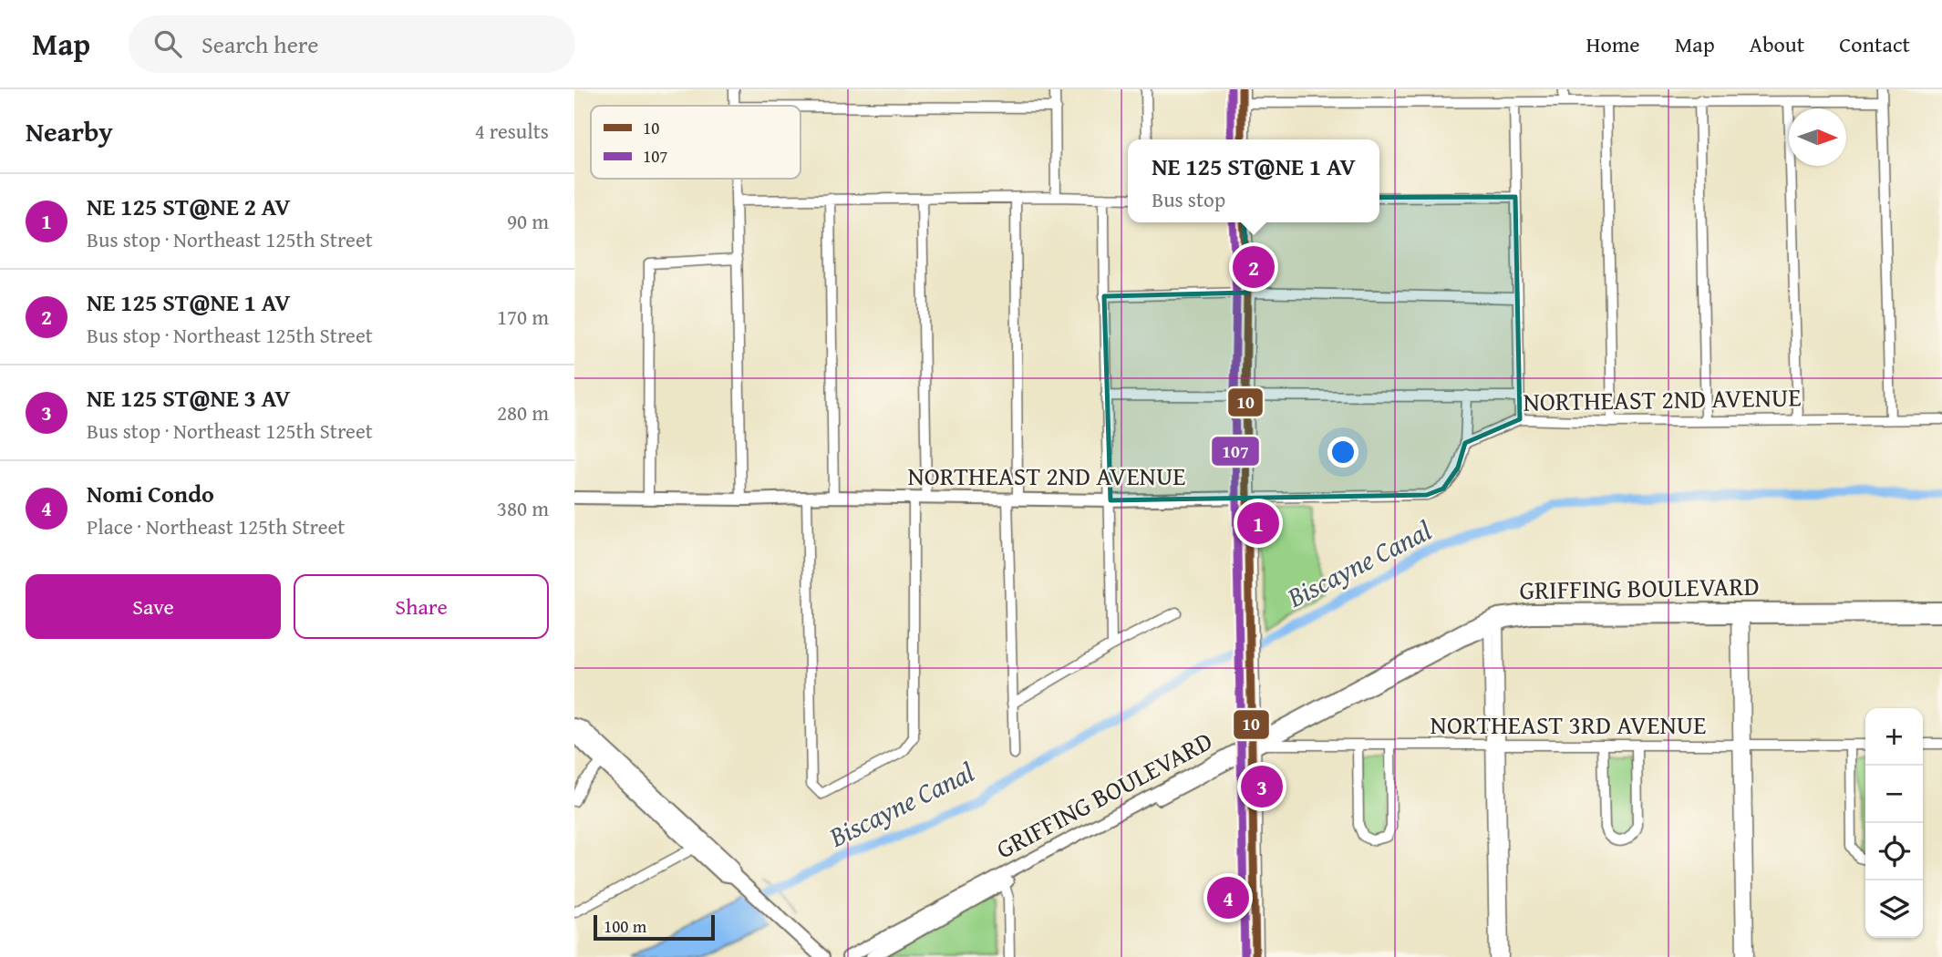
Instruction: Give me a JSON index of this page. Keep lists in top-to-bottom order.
{
  "streets": {
    "street": ["NORTHEAST 2ND AVENUE", "GRIFFING BOULEVARD", "NORTHEAST 3RD AVENUE"]
  },
  "crossings": [
    ["GRIFFING BOULEVARD", "NORTHEAST 3RD AVENUE"]
  ],
  "water": ["Biscayne Canal"],
  "lines": ["transit line 10", "transit line 107"],
  "legend": ["10", "107"],
  "scale_bar": "100 m",
  "north": "right",
  "page": {
    "header": "Map",
    "search": "Search here",
    "nav": [
      "Home",
      "Map",
      "About",
      "Contact"
    ],
    "heading": ["Nearby", "4 results"],
    "popup": ["NE 125 ST@NE 1 AV", "Bus stop"],
    "list": [
      {
        "mark": "1",
        "name": "NE 125 ST@NE 2 AV",
        "note": "Bus stop · Northeast 125th Street",
        "value": "90 m"
      },
      {
        "mark": "2",
        "name": "NE 125 ST@NE 1 AV",
        "note": "Bus stop · Northeast 125th Street",
        "value": "170 m"
      },
      {
        "mark": "3",
        "name": "NE 125 ST@NE 3 AV",
        "note": "Bus stop · Northeast 125th Street",
        "value": "280 m"
      },
      {
        "mark": "4",
        "name": "Nomi Condo",
        "note": "Place · Northeast 125th Street",
        "value": "380 m"
      }
    ],
    "pins": [
      "2",
      "1",
      "3",
      "4"
    ],
    "buttons": ["Save", "Share"],
    "map_buttons": ["+", "−"],
    "scale": "100 m"
  }
}
